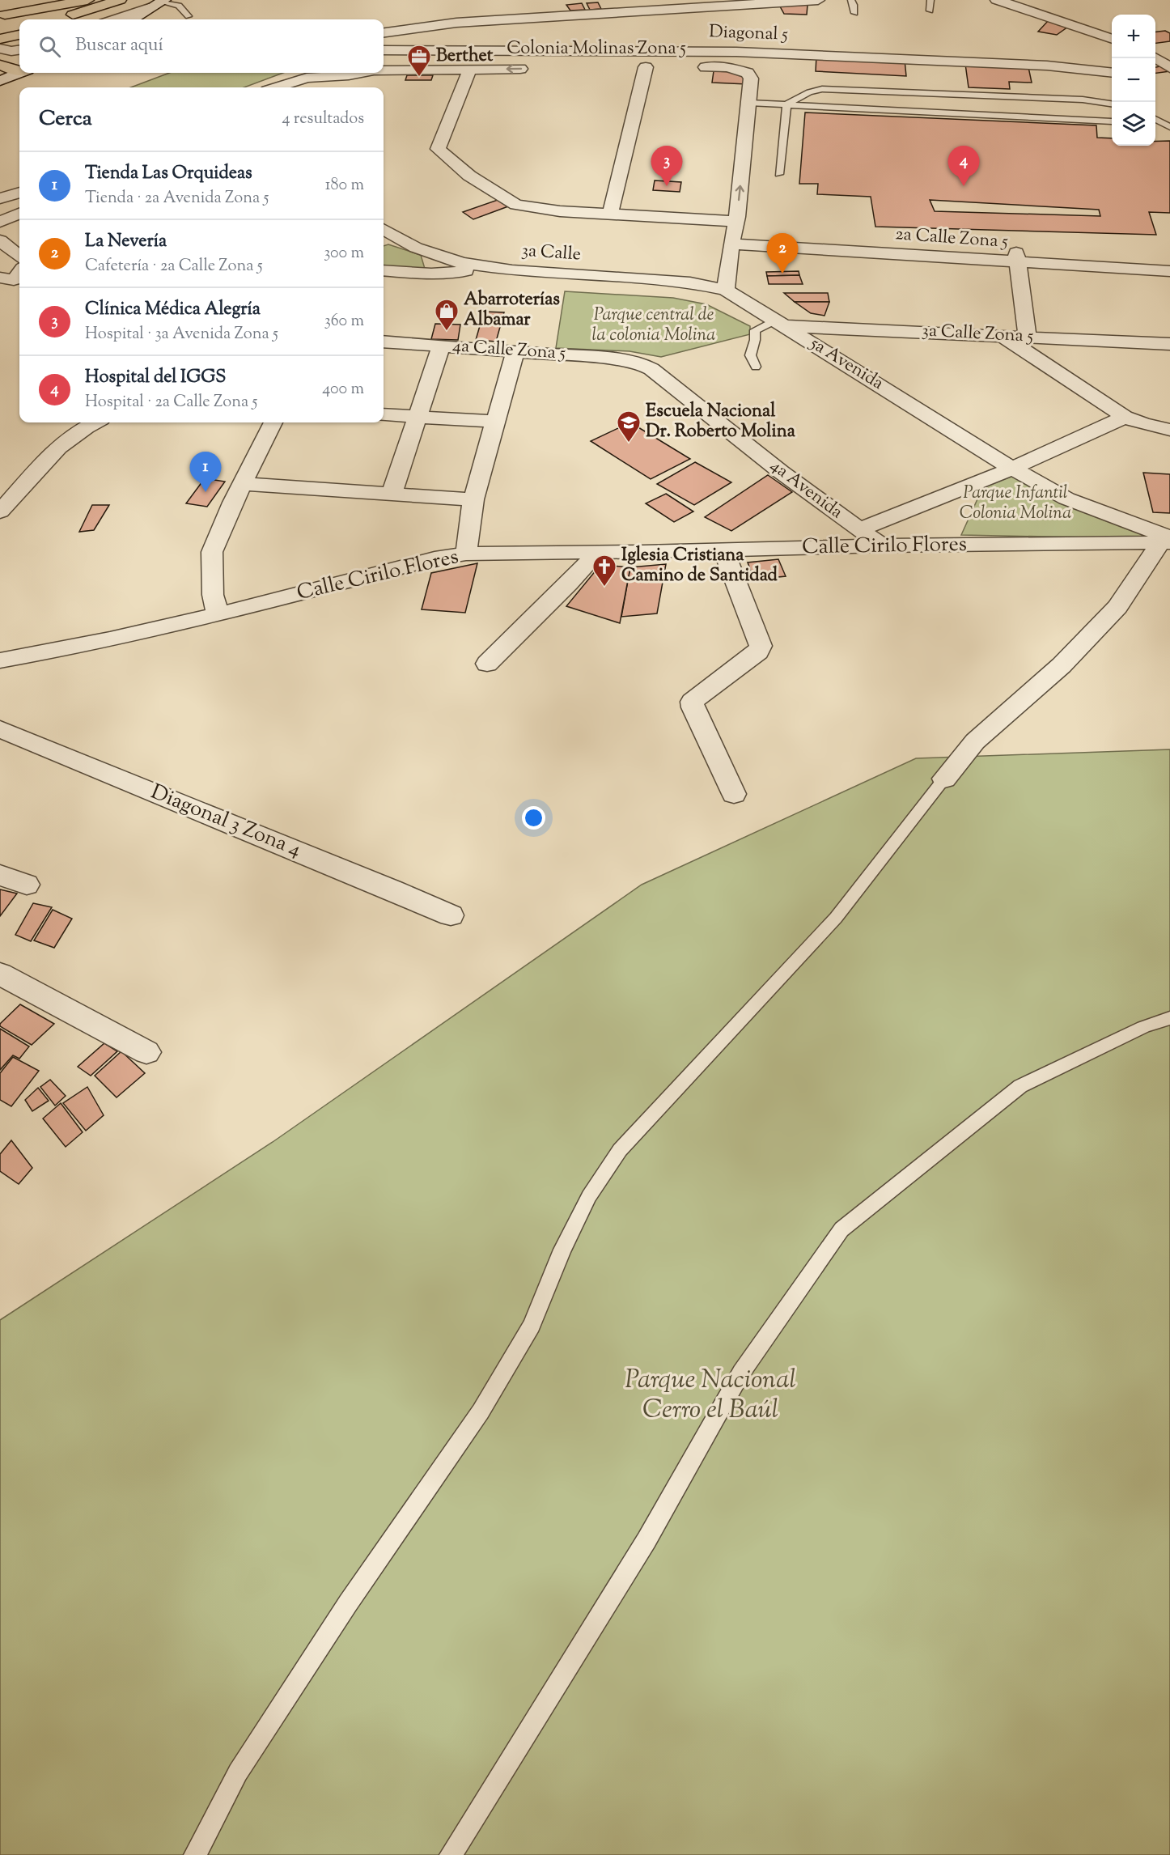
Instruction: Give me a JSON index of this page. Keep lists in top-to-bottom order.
{
  "streets": {
    "street": [
      "Diagonal 5",
      "Colonia Molinas Zona 5",
      "2a Calle Zona 5",
      "3a Calle",
      "3a Calle Zona 5",
      "4a Calle Zona 5",
      "5a Avenida",
      "4a Avenida",
      "Calle Cirilo Flores",
      "Diagonal 3 Zona 4"
    ]
  },
  "crossings": [
    ["Colonia Molinas Zona 5", "2a Calle Zona 5"],
    ["3a Calle", "5a Avenida"],
    ["3a Calle Zona 5", "5a Avenida"],
    ["4a Calle Zona 5", "4a Avenida"],
    ["5a Avenida", "Calle Cirilo Flores"],
    ["4a Avenida", "Calle Cirilo Flores"]
  ],
  "parks": ["Parque central de la colonia Molina", "Parque Infantil Colonia Molina", "Parque Nacional Cerro el Baúl"],
  "places": {
    "office": ["Berthet"],
    "shop": ["Abarroterías Albamar"],
    "school or university": ["Escuela Nacional Dr. Roberto Molina"],
    "church": ["Iglesia Cristiana Camino de Santidad"]
  },
  "page": {
    "map_buttons": ["+", "−"],
    "search": "Buscar aquí",
    "heading": ["Cerca", "4 resultados"],
    "pins": [
      "3",
      "4",
      "2",
      "1"
    ],
    "list": [
      {
        "mark": "1",
        "name": "Tienda Las Orquideas",
        "note": "Tienda · 2a Avenida Zona 5",
        "value": "180 m"
      },
      {
        "mark": "2",
        "name": "La Nevería",
        "note": "Cafetería · 2a Calle Zona 5",
        "value": "300 m"
      },
      {
        "mark": "3",
        "name": "Clínica Médica Alegría",
        "note": "Hospital · 3a Avenida Zona 5",
        "value": "360 m"
      },
      {
        "mark": "4",
        "name": "Hospital del IGGS",
        "note": "Hospital · 2a Calle Zona 5",
        "value": "400 m"
      }
    ]
  }
}
